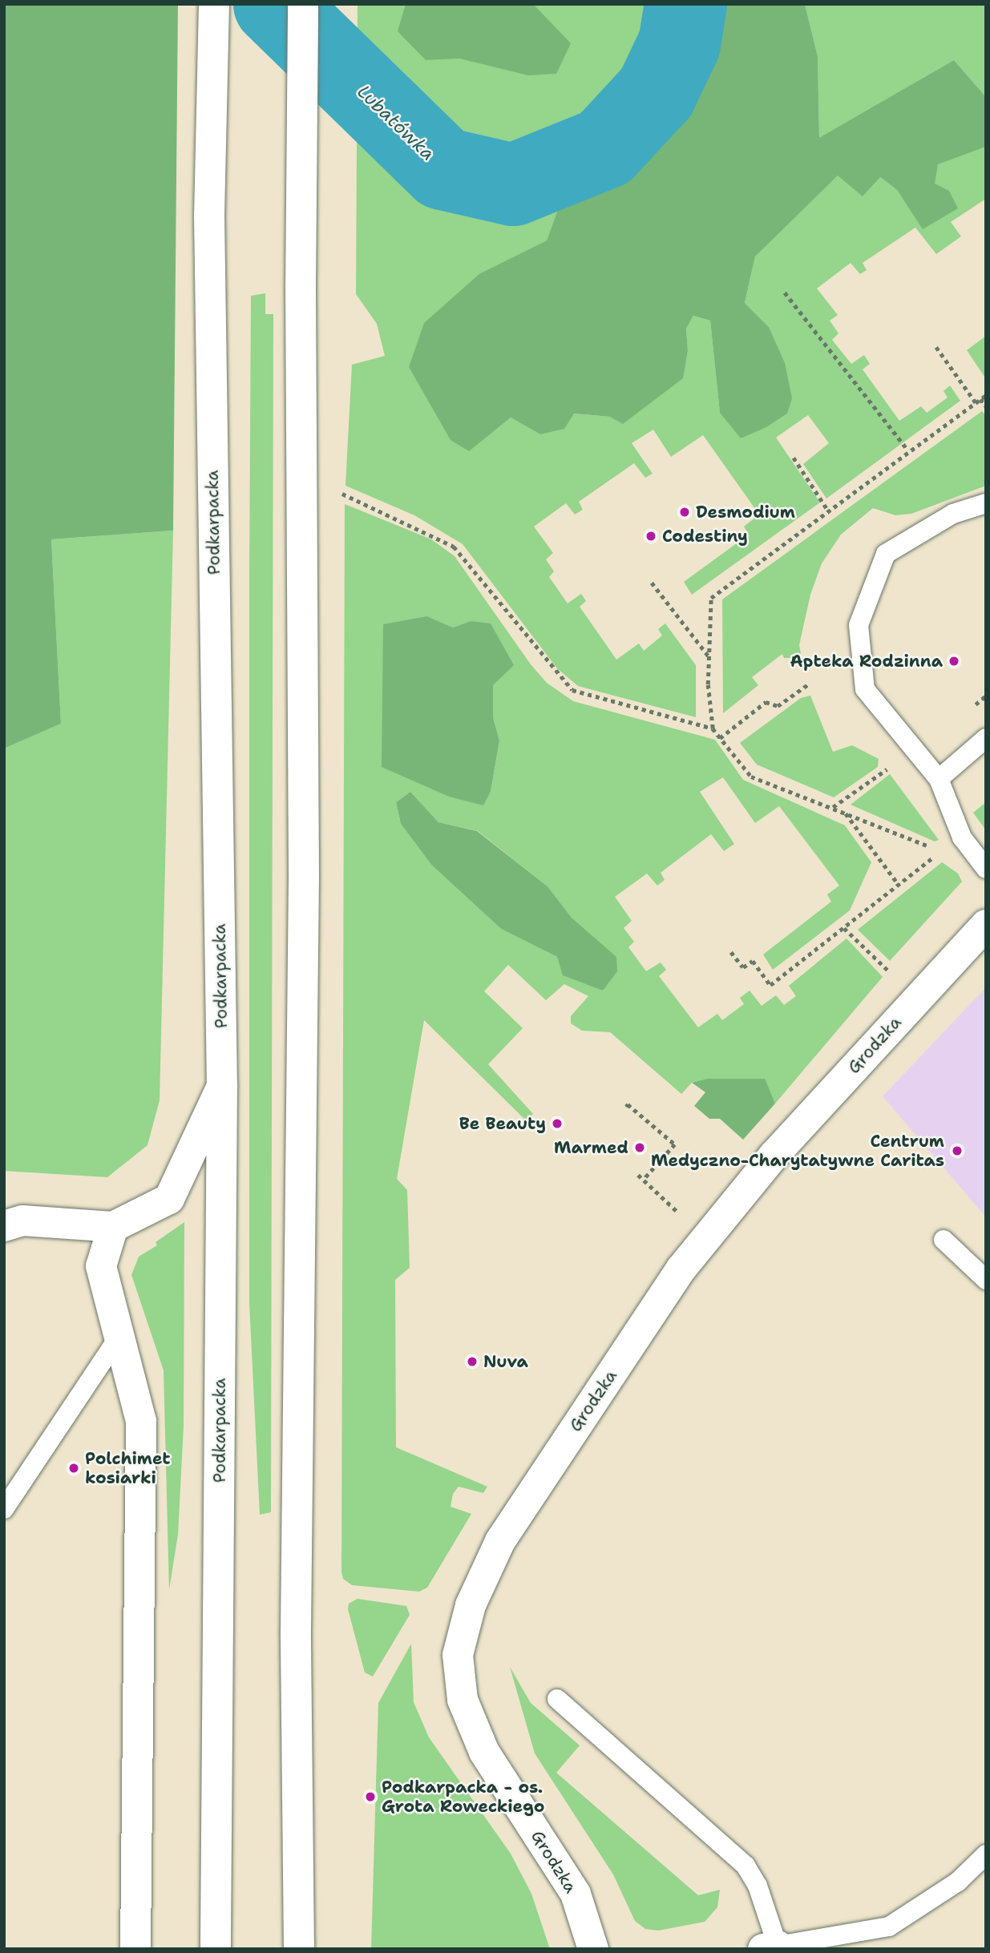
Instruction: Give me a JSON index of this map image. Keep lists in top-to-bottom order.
{
  "streets": {
    "main road": ["Podkarpacka", "Grodzka"]
  },
  "water": ["Lubatówka"],
  "places": [
    "Desmodium",
    "Codestiny",
    "Apteka Rodzinna",
    "Be Beauty",
    "Marmed",
    "Centrum Medyczno-Charytatywne Caritas",
    "Nuva",
    "Polchimet kosiarki",
    "Podkarpacka - os. Grota Roweckiego"
  ]
}
